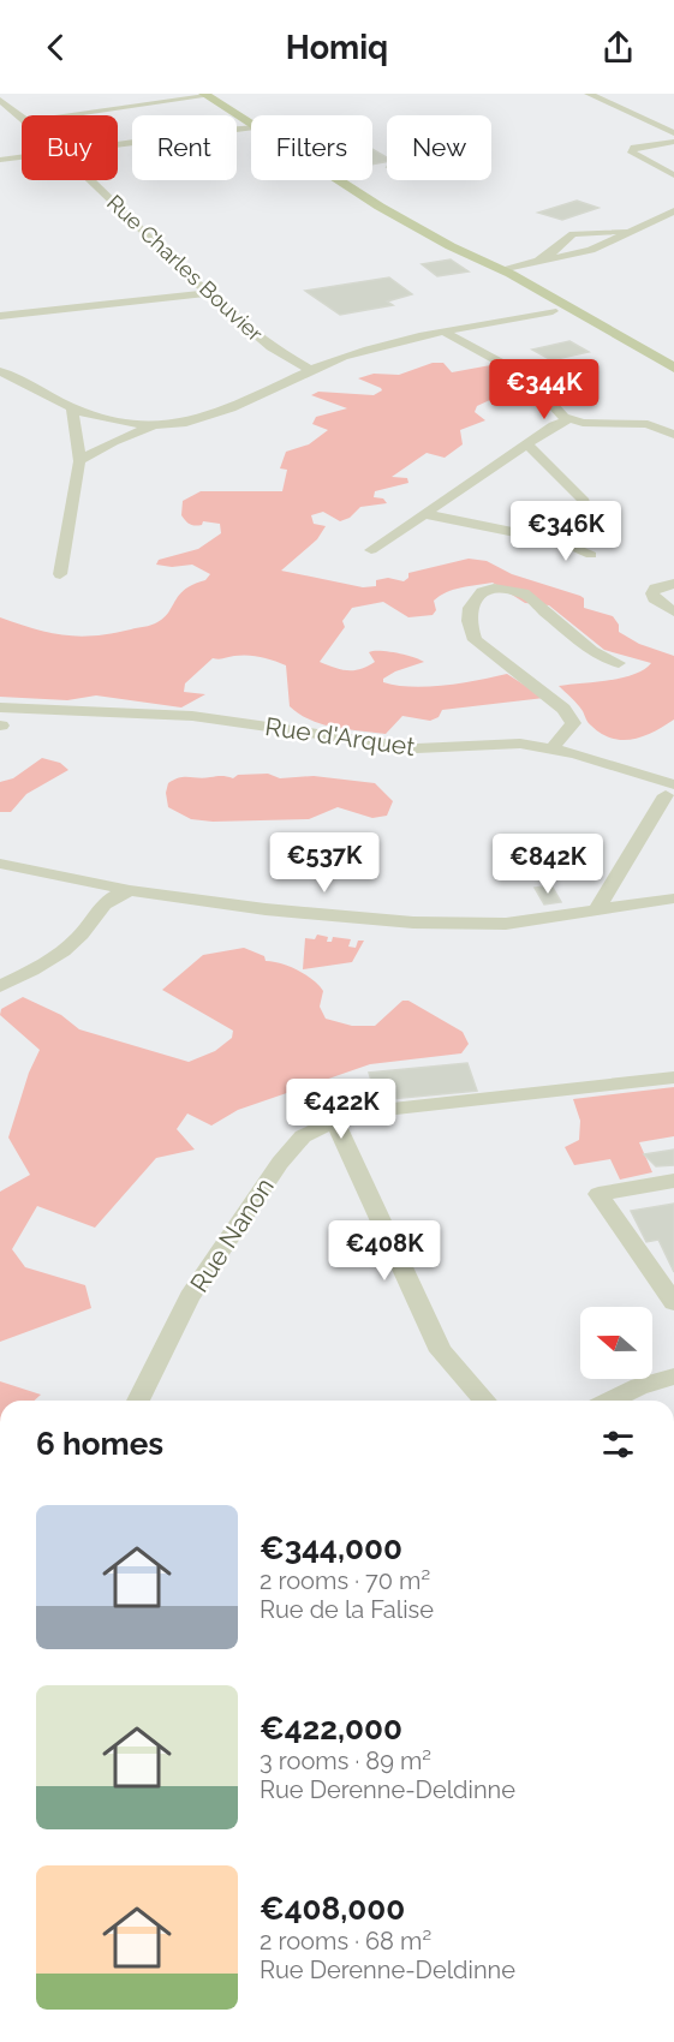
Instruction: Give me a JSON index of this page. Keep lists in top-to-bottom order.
{
  "streets": {
    "street": ["Rue Charles Bouvier", "Rue d'Arquet", "Rue Nanon"]
  },
  "north": "left",
  "page": {
    "header": "Homiq",
    "chip": [
      "Buy",
      "Rent",
      "Filters",
      "New"
    ],
    "price": [
      "€344K",
      "€346K",
      "€537K",
      "€842K",
      "€422K",
      "€408K"
    ],
    "heading": "6 homes",
    "list": [
      {
        "name": "€344,000",
        "note": "2 rooms · 70 m² · Rue de la Falise"
      },
      {
        "name": "€422,000",
        "note": "3 rooms · 89 m² · Rue Derenne-Deldinne"
      },
      {
        "name": "€408,000",
        "note": "2 rooms · 68 m² · Rue Derenne-Deldinne"
      }
    ]
  }
}
